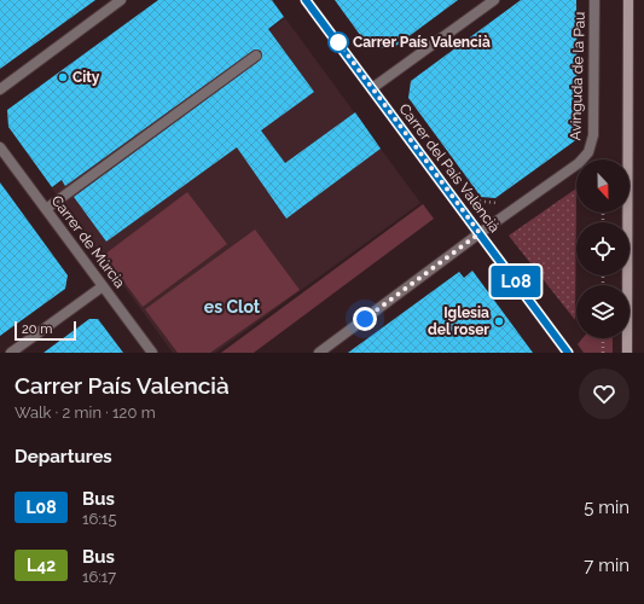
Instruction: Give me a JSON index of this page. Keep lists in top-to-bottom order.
{
  "streets": {
    "street": ["Avinguda de la Pau", "Carrer del País Valencià", "Carrer de Múrcia"]
  },
  "crossings": [
    ["Avinguda de la Pau", "Carrer del País Valencià"]
  ],
  "districts": ["es Clot"],
  "places": ["Carrer País Valencià", "City", "Iglesia del roser"],
  "lines": ["bus line L08"],
  "scale_bar": "20 m",
  "north": "bottom",
  "page": {
    "on_map": "L08",
    "scale": "20 m",
    "heading": [
      ["Carrer País Valencià", "Walk · 2 min · 120 m"],
      "Departures"
    ],
    "list": [
      {
        "mark": "L08",
        "name": "Bus",
        "note": "16:15",
        "value": "5 min"
      },
      {
        "mark": "L42",
        "name": "Bus",
        "note": "16:17",
        "value": "7 min"
      }
    ]
  }
}
